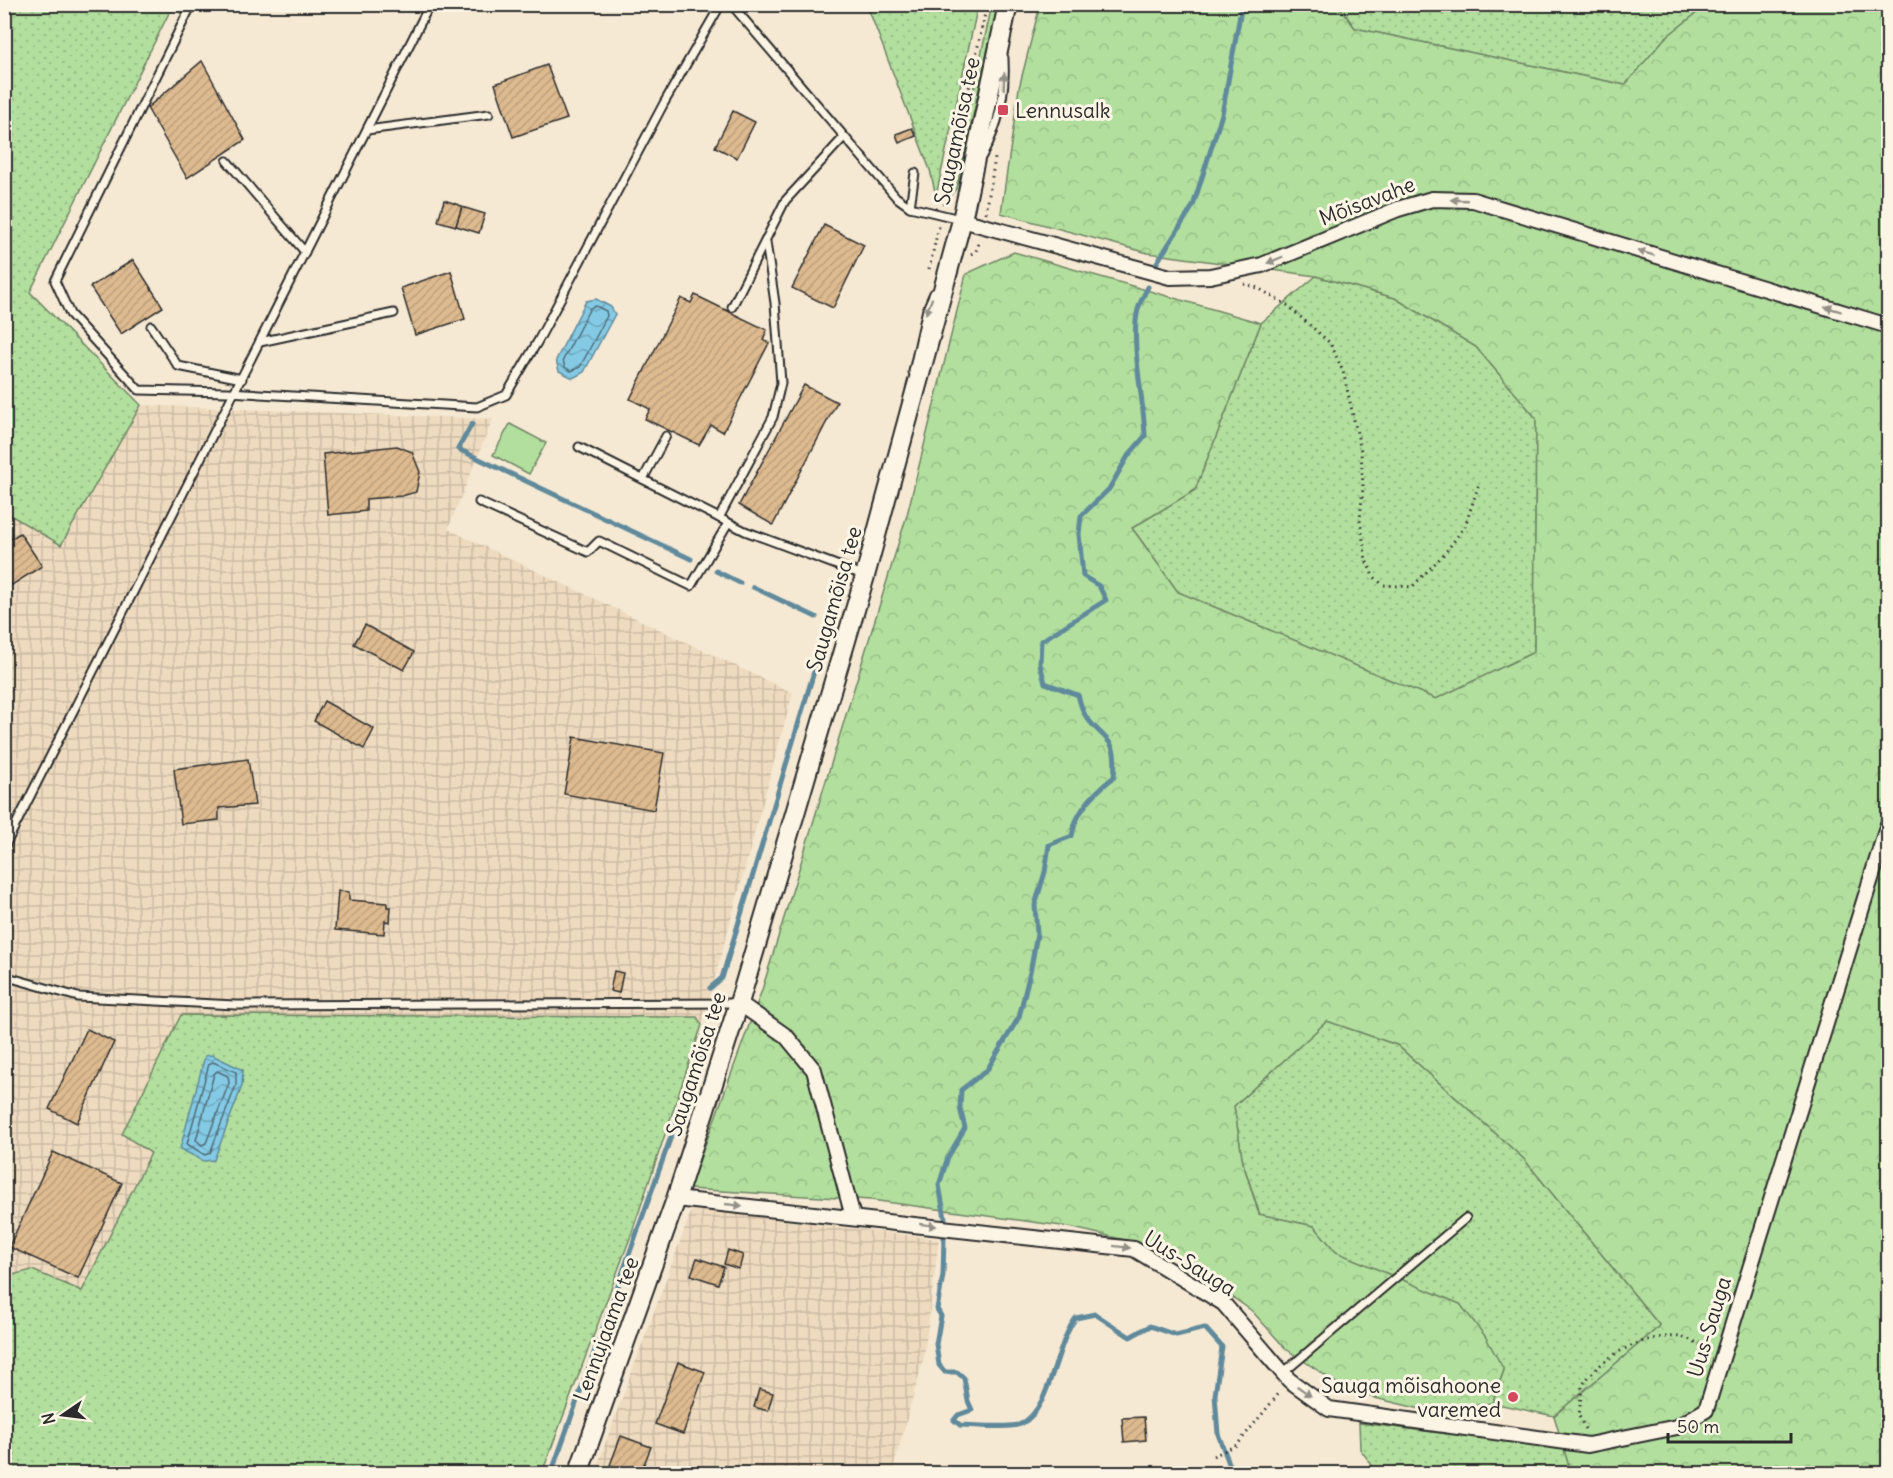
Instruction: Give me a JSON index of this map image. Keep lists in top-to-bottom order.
{
  "streets": {
    "street": [
      "Saugamõisa tee",
      "Mõisavahe",
      "Uus-Sauga",
      "Lennujaama tee"
    ]
  },
  "crossings": [
    ["Saugamõisa tee", "Mõisavahe"],
    ["Saugamõisa tee", "Uus-Sauga"],
    ["Saugamõisa tee", "Lennujaama tee"],
    ["Uus-Sauga", "Lennujaama tee"]
  ],
  "one_way": ["Mõisavahe", "Uus-Sauga"],
  "places": {
    "transit": ["Lennusalk"],
    "other": ["Sauga mõisahoone varemed"]
  },
  "scale_bar": "50 m",
  "north": "left"
}
